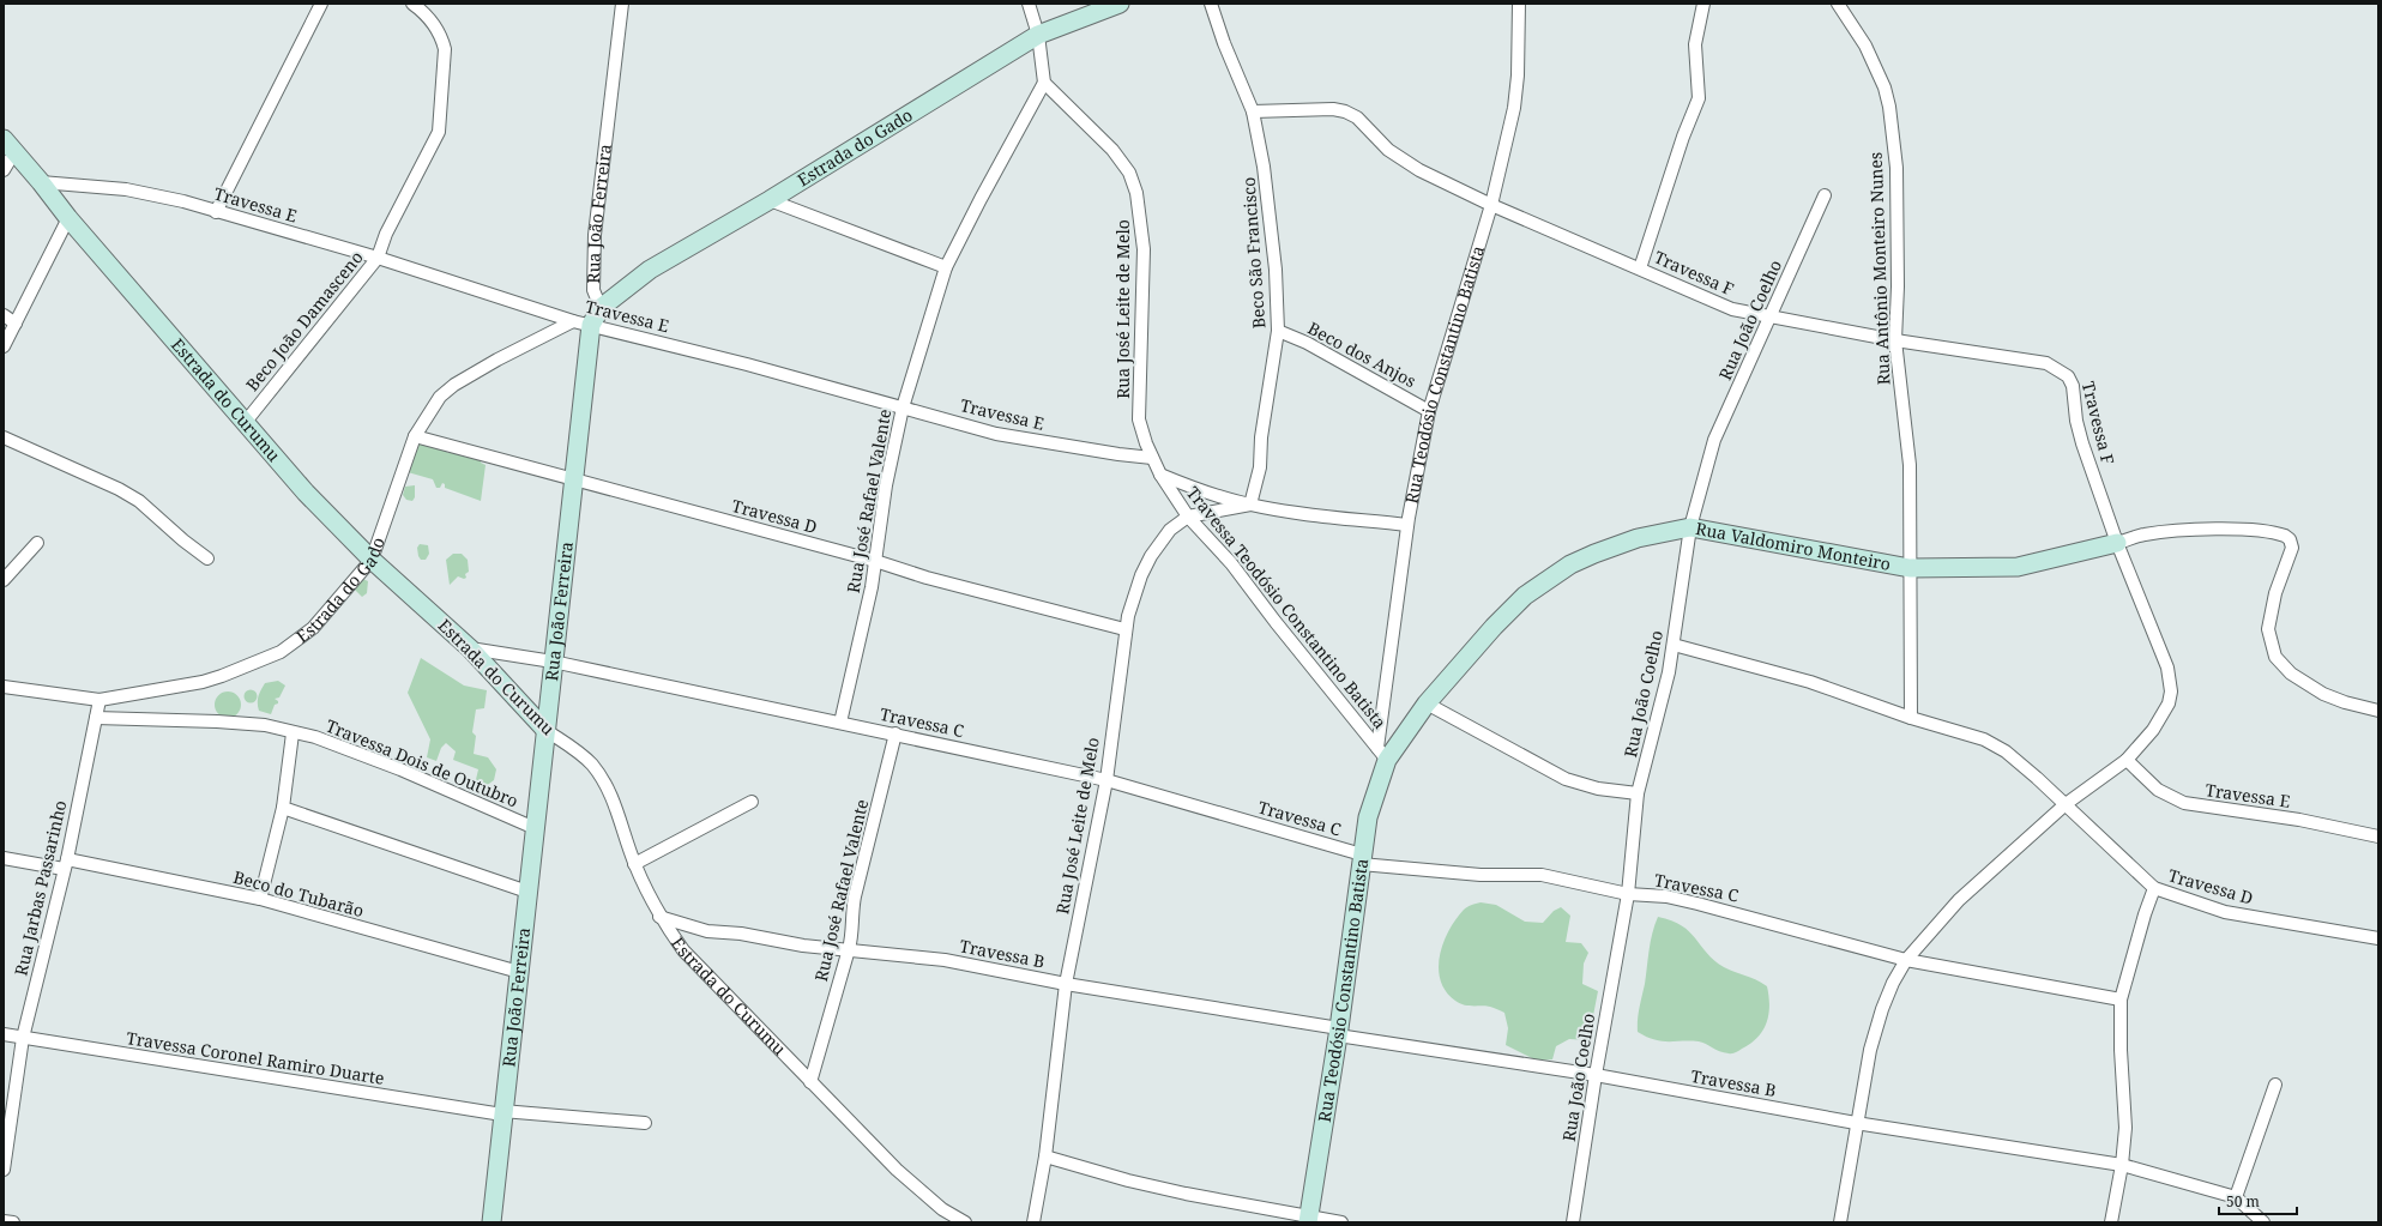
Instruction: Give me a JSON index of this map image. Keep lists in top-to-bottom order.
{
  "streets": {
    "street": [
      "Estrada do Gado",
      "Travessa E",
      "Rua João Ferreira",
      "Beco São Francisco",
      "Rua Antônio Monteiro Nunes",
      "Travessa F",
      "Rua José Leite de Melo",
      "Rua João Coelho",
      "Beco João Damasceno",
      "Beco dos Anjos",
      "Rua Teodósio Constantino Batista",
      "Estrada do Curumu",
      "Rua José Rafael Valente",
      "Travessa D",
      "Rua Valdomiro Monteiro",
      "Travessa Teodósio Constantino Batista",
      "Travessa C",
      "Travessa Dois de Outubro",
      "Rua Jarbas Passarinho",
      "Beco do Tubarão",
      "Travessa B",
      "Travessa Coronel Ramiro Duarte"
    ]
  },
  "crossings": [
    ["Estrada do Gado", "Travessa E"],
    ["Estrada do Gado", "Rua João Ferreira"],
    ["Estrada do Gado", "Estrada do Curumu"],
    ["Estrada do Gado", "Travessa D"],
    ["Estrada do Gado", "Rua Jarbas Passarinho"],
    ["Travessa E", "Rua João Ferreira"],
    ["Travessa E", "Rua José Leite de Melo"],
    ["Travessa E", "Beco João Damasceno"],
    ["Travessa E", "Estrada do Curumu"],
    ["Travessa E", "Rua José Rafael Valente"],
    ["Rua João Ferreira", "Estrada do Curumu"],
    ["Rua João Ferreira", "Travessa D"],
    ["Rua João Ferreira", "Travessa C"],
    ["Rua João Ferreira", "Travessa Dois de Outubro"],
    ["Rua João Ferreira", "Beco do Tubarão"],
    ["Rua João Ferreira", "Travessa Coronel Ramiro Duarte"],
    ["Beco São Francisco", "Travessa F"],
    ["Beco São Francisco", "Rua José Leite de Melo"],
    ["Beco São Francisco", "Beco dos Anjos"],
    ["Rua Antônio Monteiro Nunes", "Travessa F"],
    ["Rua Antônio Monteiro Nunes", "Travessa D"],
    ["Rua Antônio Monteiro Nunes", "Rua Valdomiro Monteiro"],
    ["Travessa F", "Rua João Coelho"],
    ["Travessa F", "Rua Teodósio Constantino Batista"],
    ["Travessa F", "Rua Valdomiro Monteiro"],
    ["Rua José Leite de Melo", "Rua José Rafael Valente"],
    ["Rua José Leite de Melo", "Travessa D"],
    ["Rua José Leite de Melo", "Travessa Teodósio Constantino Batista"],
    ["Rua José Leite de Melo", "Travessa C"],
    ["Rua José Leite de Melo", "Travessa B"],
    ["Rua João Coelho", "Travessa D"],
    ["Rua João Coelho", "Rua Valdomiro Monteiro"],
    ["Rua João Coelho", "Travessa C"],
    ["Rua João Coelho", "Travessa B"],
    ["Beco João Damasceno", "Estrada do Curumu"],
    ["Beco dos Anjos", "Rua Teodósio Constantino Batista"],
    ["Rua Teodósio Constantino Batista", "Rua Valdomiro Monteiro"],
    ["Rua Teodósio Constantino Batista", "Travessa Teodósio Constantino Batista"],
    ["Rua Teodósio Constantino Batista", "Travessa C"],
    ["Rua Teodósio Constantino Batista", "Travessa B"],
    ["Estrada do Curumu", "Rua José Rafael Valente"],
    ["Estrada do Curumu", "Travessa C"],
    ["Estrada do Curumu", "Travessa B"],
    ["Rua José Rafael Valente", "Travessa D"],
    ["Rua José Rafael Valente", "Travessa C"],
    ["Rua José Rafael Valente", "Travessa B"],
    ["Rua Valdomiro Monteiro", "Travessa Teodósio Constantino Batista"],
    ["Travessa Dois de Outubro", "Rua Jarbas Passarinho"],
    ["Rua Jarbas Passarinho", "Beco do Tubarão"],
    ["Rua Jarbas Passarinho", "Travessa Coronel Ramiro Duarte"]
  ],
  "scale_bar": "50 m"
}
